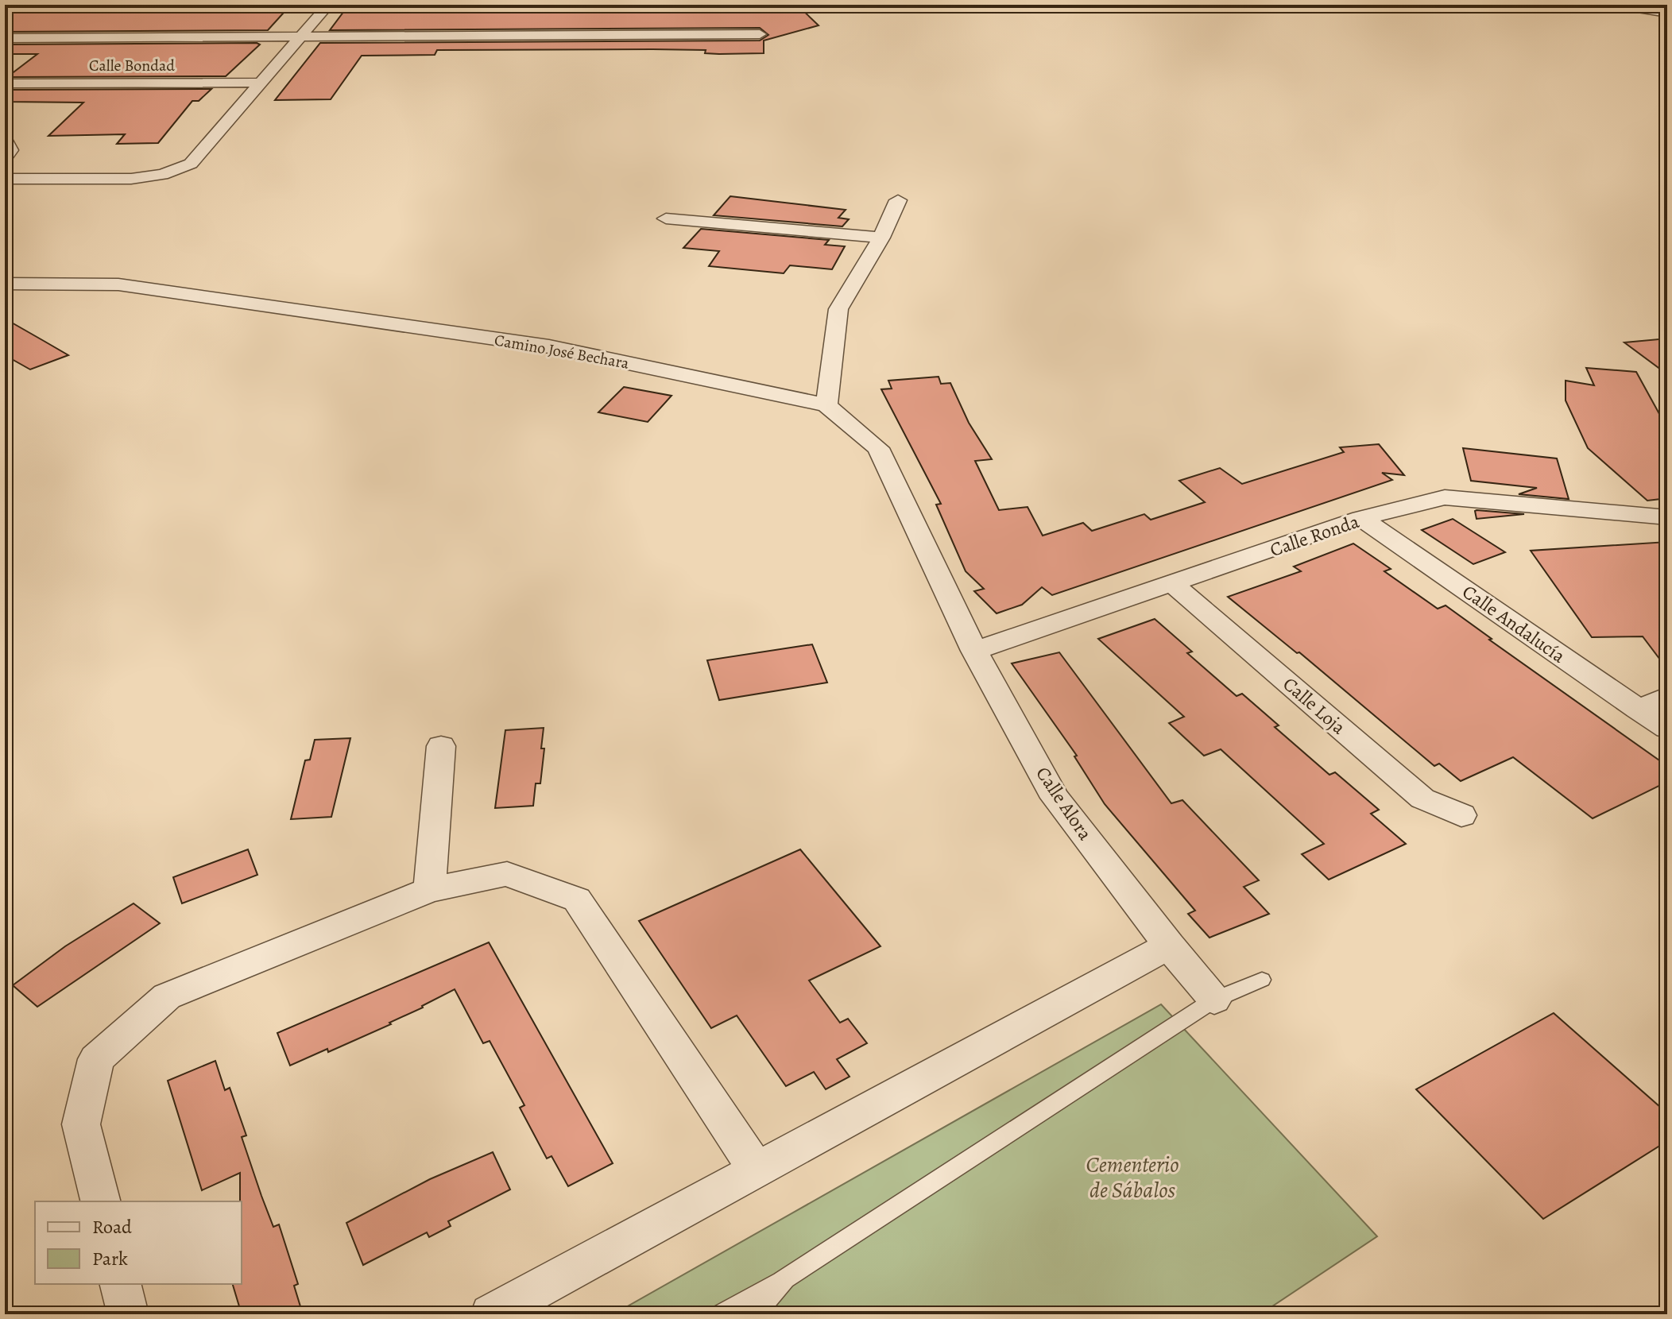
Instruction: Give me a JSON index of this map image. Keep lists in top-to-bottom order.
{
  "streets": {
    "street": [
      "Calle Bondad",
      "Camino José Bechara",
      "Calle Ronda",
      "Calle Andalucía",
      "Calle Loja",
      "Calle Alora"
    ]
  },
  "crossings": [
    ["Camino José Bechara", "Calle Ronda"],
    ["Camino José Bechara", "Calle Alora"],
    ["Calle Ronda", "Calle Andalucía"],
    ["Calle Ronda", "Calle Loja"],
    ["Calle Ronda", "Calle Alora"]
  ],
  "parks": ["Cementerio de Sábalos"],
  "legend": ["Road", "Park"]
}
